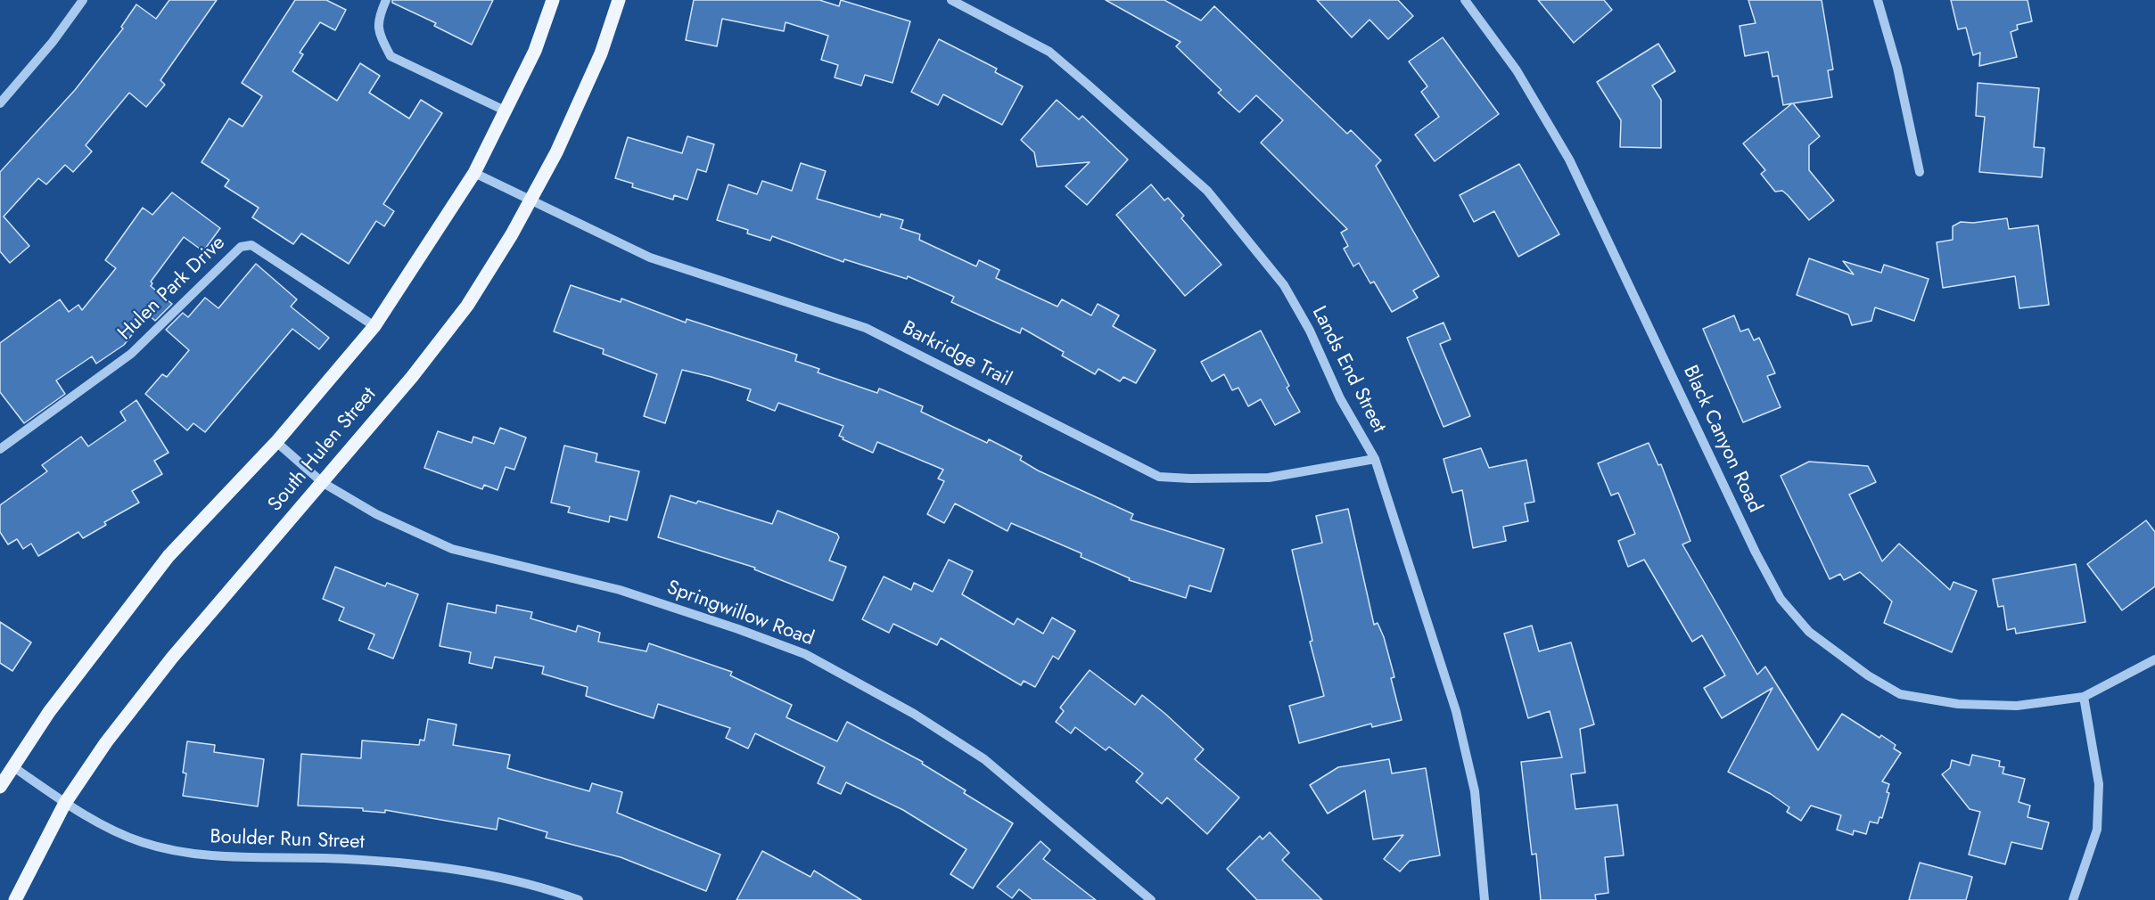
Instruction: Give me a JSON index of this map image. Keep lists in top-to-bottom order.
{
  "streets": {
    "main road": ["South Hulen Street"],
    "street": [
      "Hulen Park Drive",
      "Barkridge Trail",
      "Lands End Street",
      "Black Canyon Road",
      "Springwillow Road",
      "Boulder Run Street"
    ]
  },
  "crossings": [
    ["Hulen Park Drive", "South Hulen Street"],
    ["Barkridge Trail", "Lands End Street"],
    ["Barkridge Trail", "South Hulen Street"],
    ["South Hulen Street", "Springwillow Road"],
    ["South Hulen Street", "Boulder Run Street"]
  ]
}
